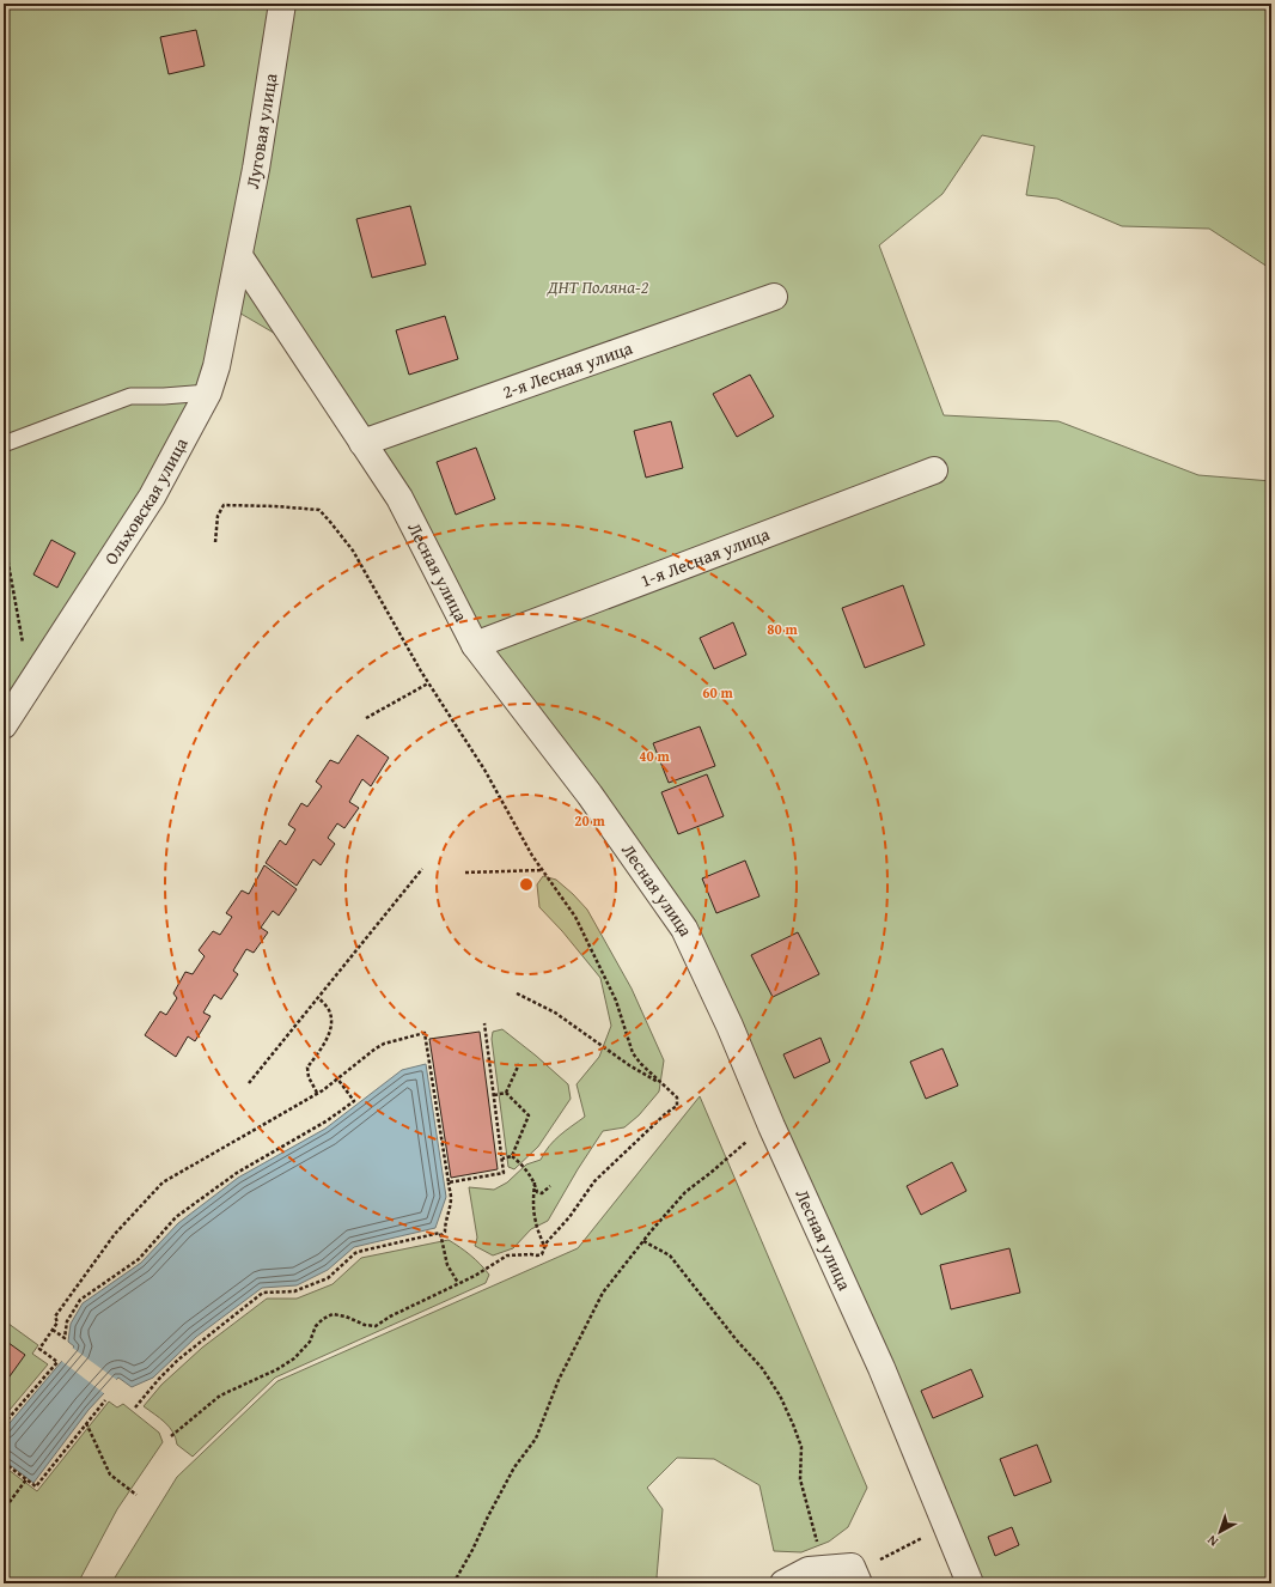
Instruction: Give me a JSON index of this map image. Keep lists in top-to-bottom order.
{
  "streets": {
    "street": [
      "Луговая улица",
      "2-я Лесная улица",
      "Ольховская улица",
      "1-я Лесная улица",
      "Лесная улица"
    ]
  },
  "crossings": [
    ["Луговая улица", "Ольховская улица"],
    ["Луговая улица", "Лесная улица"],
    ["2-я Лесная улица", "Лесная улица"],
    ["Ольховская улица", "Лесная улица"],
    ["1-я Лесная улица", "Лесная улица"]
  ],
  "parks": ["ДНТ Поляна-2"],
  "north": "bottom left",
  "rings": [
    "80 m",
    "60 m",
    "40 m",
    "20 m"
  ]
}
